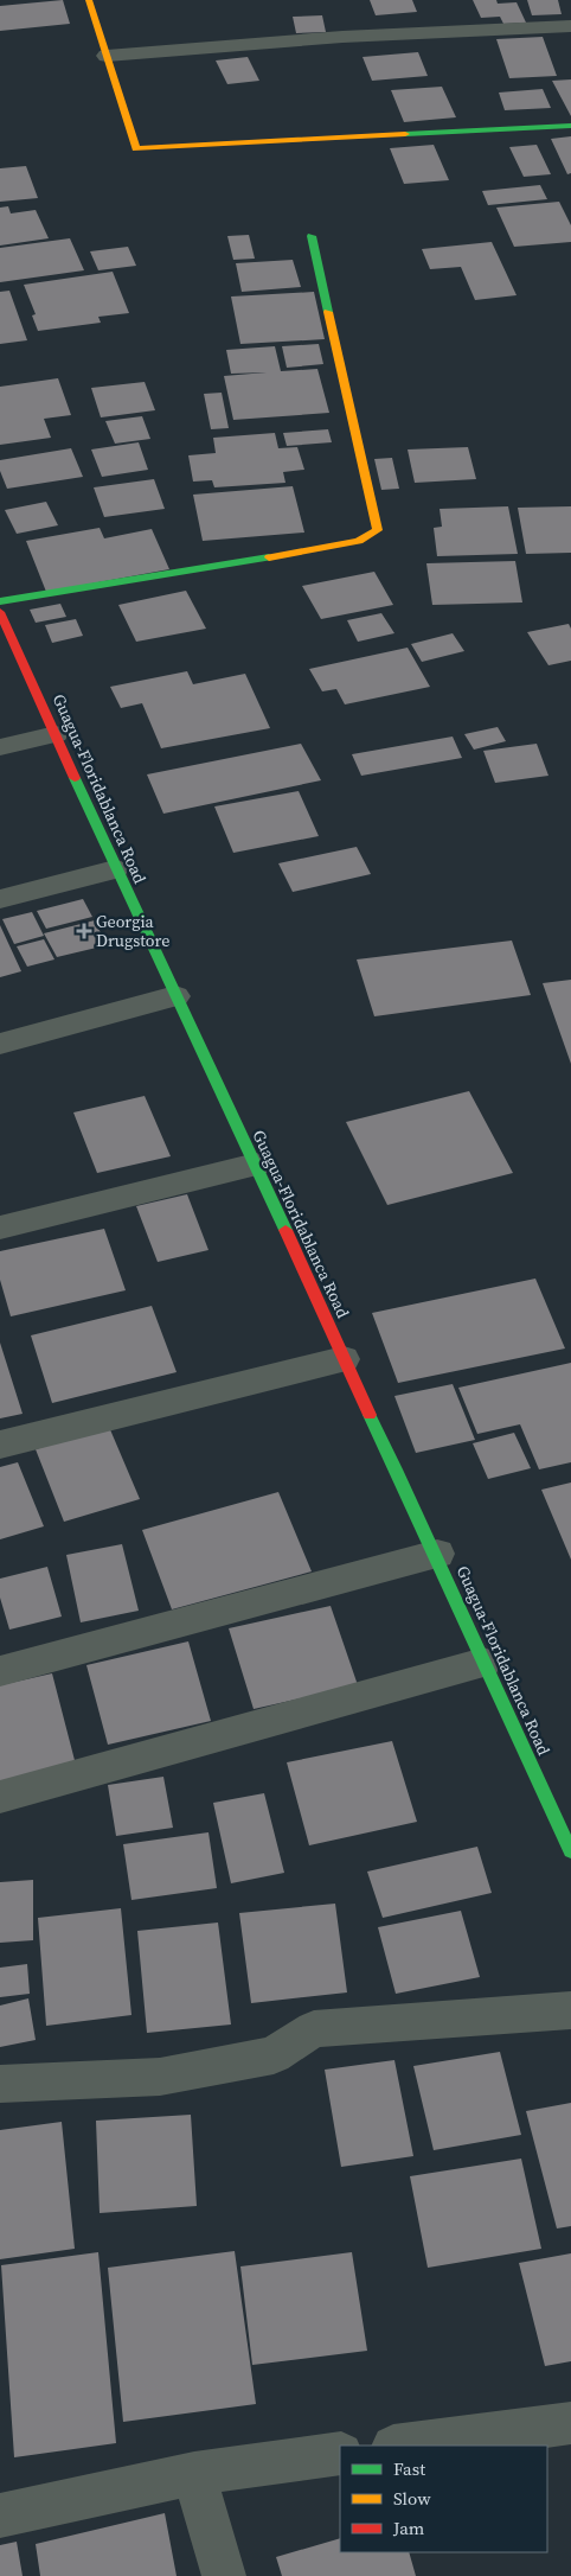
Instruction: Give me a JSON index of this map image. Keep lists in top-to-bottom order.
{
  "streets": {
    "street": ["Guagua-Floridablanca Road"]
  },
  "places": {
    "health": ["Georgia Drugstore"]
  },
  "legend": ["Fast", "Slow", "Jam"]
}
